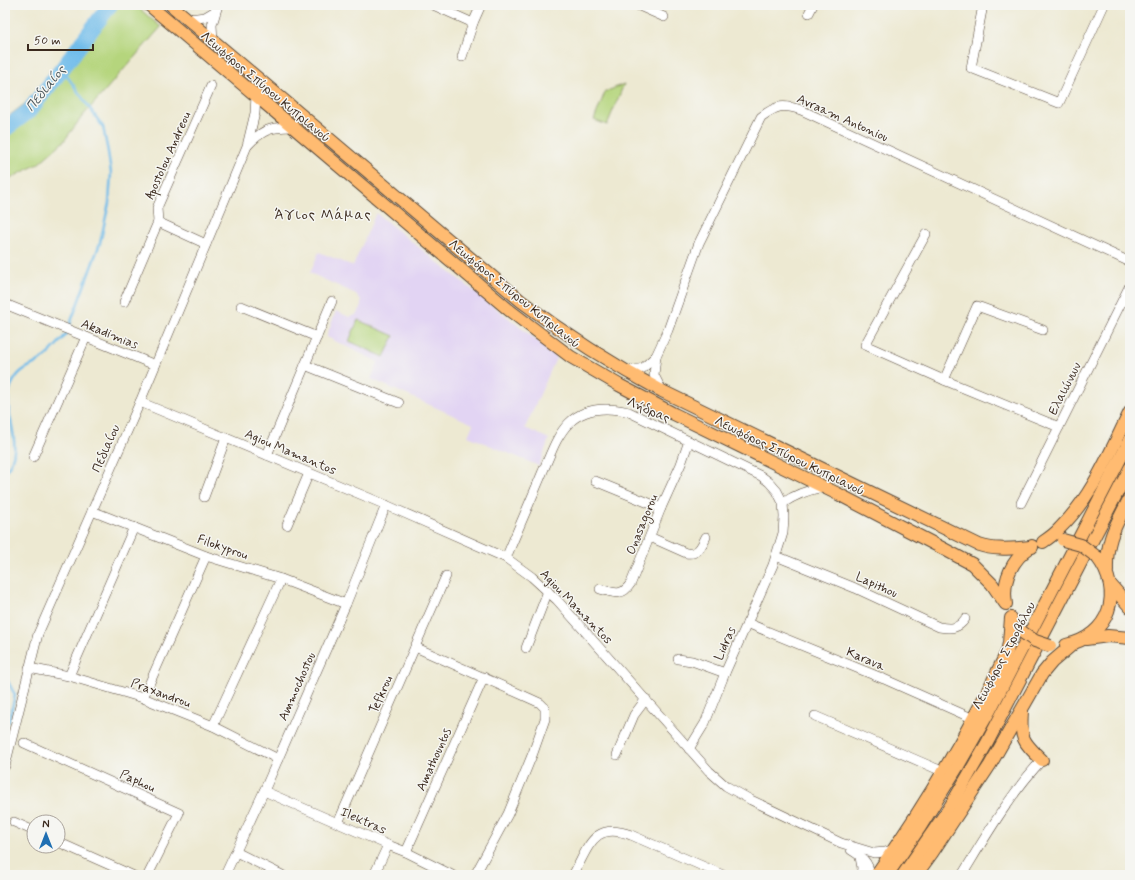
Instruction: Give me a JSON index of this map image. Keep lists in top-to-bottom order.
{
  "streets": {
    "main road": ["Λεωφόρος Σπύρου Κυπριανού", "Λεωφόρος Στροβόλου"],
    "street": [
      "Avraam Antoniou",
      "Apostolou Andreou",
      "Akadimias",
      "Ελαιώνων",
      "Λήδρας",
      "Πεδιαίου",
      "Agiou Mamantos",
      "Onasagorou",
      "Filokyprou",
      "Lapithou",
      "Lidras",
      "Karava",
      "Ammochostou",
      "Praxandrou",
      "Tefkrou",
      "Amathountos",
      "Paphou",
      "Ilektras"
    ]
  },
  "crossings": [
    ["Akadimias", "Πεδιαίου"],
    ["Λήδρας", "Agiou Mamantos"],
    ["Λήδρας", "Onasagorou"],
    ["Λήδρας", "Lidras"],
    ["Πεδιαίου", "Agiou Mamantos"],
    ["Πεδιαίου", "Filokyprou"],
    ["Πεδιαίου", "Praxandrou"],
    ["Agiou Mamantos", "Lidras"],
    ["Agiou Mamantos", "Ammochostou"],
    ["Filokyprou", "Ammochostou"],
    ["Lapithou", "Lidras"],
    ["Lidras", "Karava"],
    ["Ammochostou", "Praxandrou"],
    ["Ammochostou", "Ilektras"],
    ["Tefkrou", "Ilektras"],
    ["Amathountos", "Ilektras"]
  ],
  "districts": ["Άγιος Μάμας"],
  "water": ["Πεδιαίος"],
  "scale_bar": "50 m",
  "north": "top"
}
